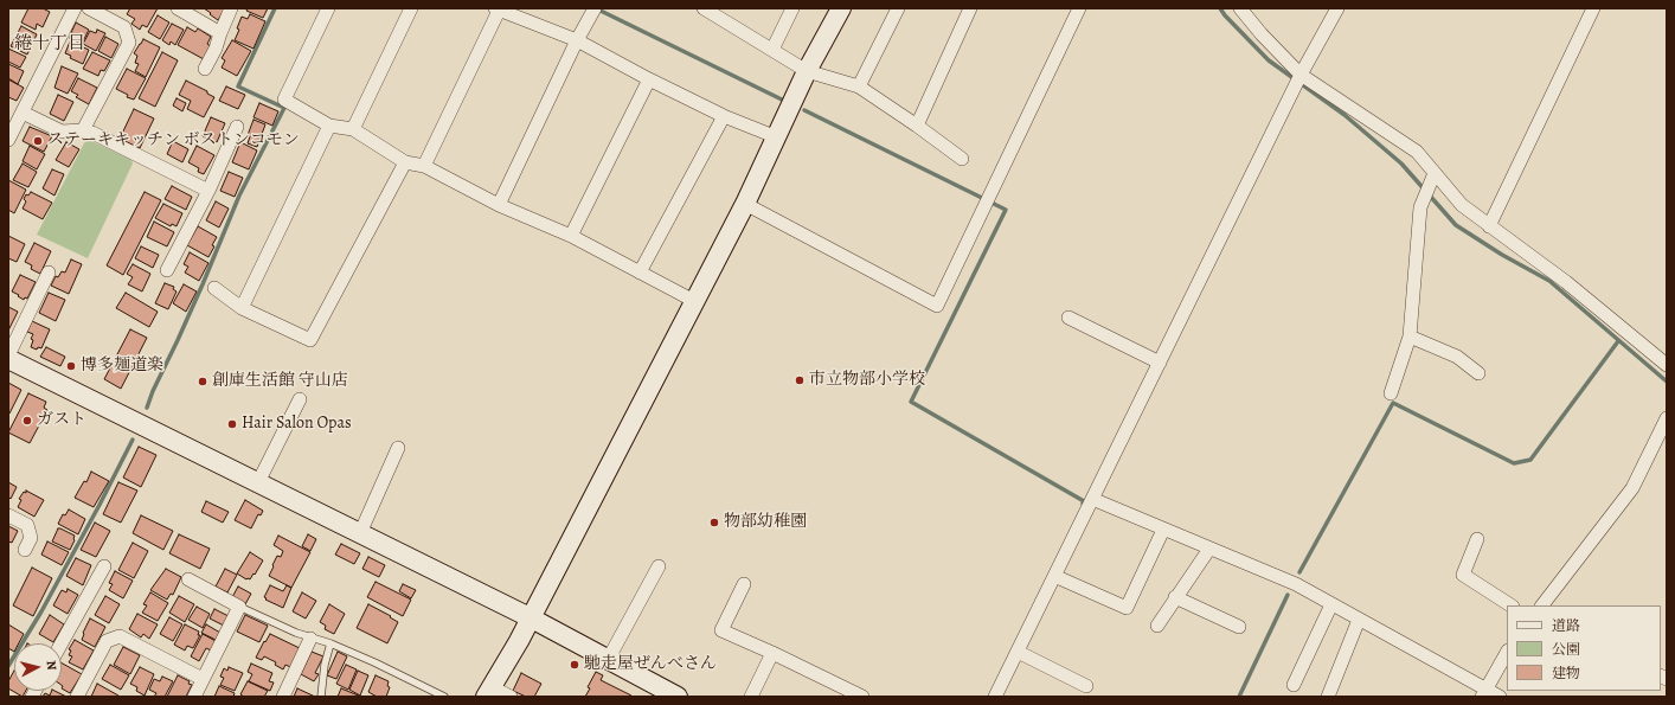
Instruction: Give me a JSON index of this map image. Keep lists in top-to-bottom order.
{
  "districts": ["綣十丁目"],
  "places": [
    "ステーキキッチン ボストンコモン",
    "博多麺道楽",
    "市立物部小学校",
    "創庫生活館 守山店",
    "ガスト",
    "Hair Salon Opas",
    "物部幼稚園",
    "馳走屋ぜんべさん"
  ],
  "legend": ["道路", "公園", "建物"],
  "north": "right"
}
